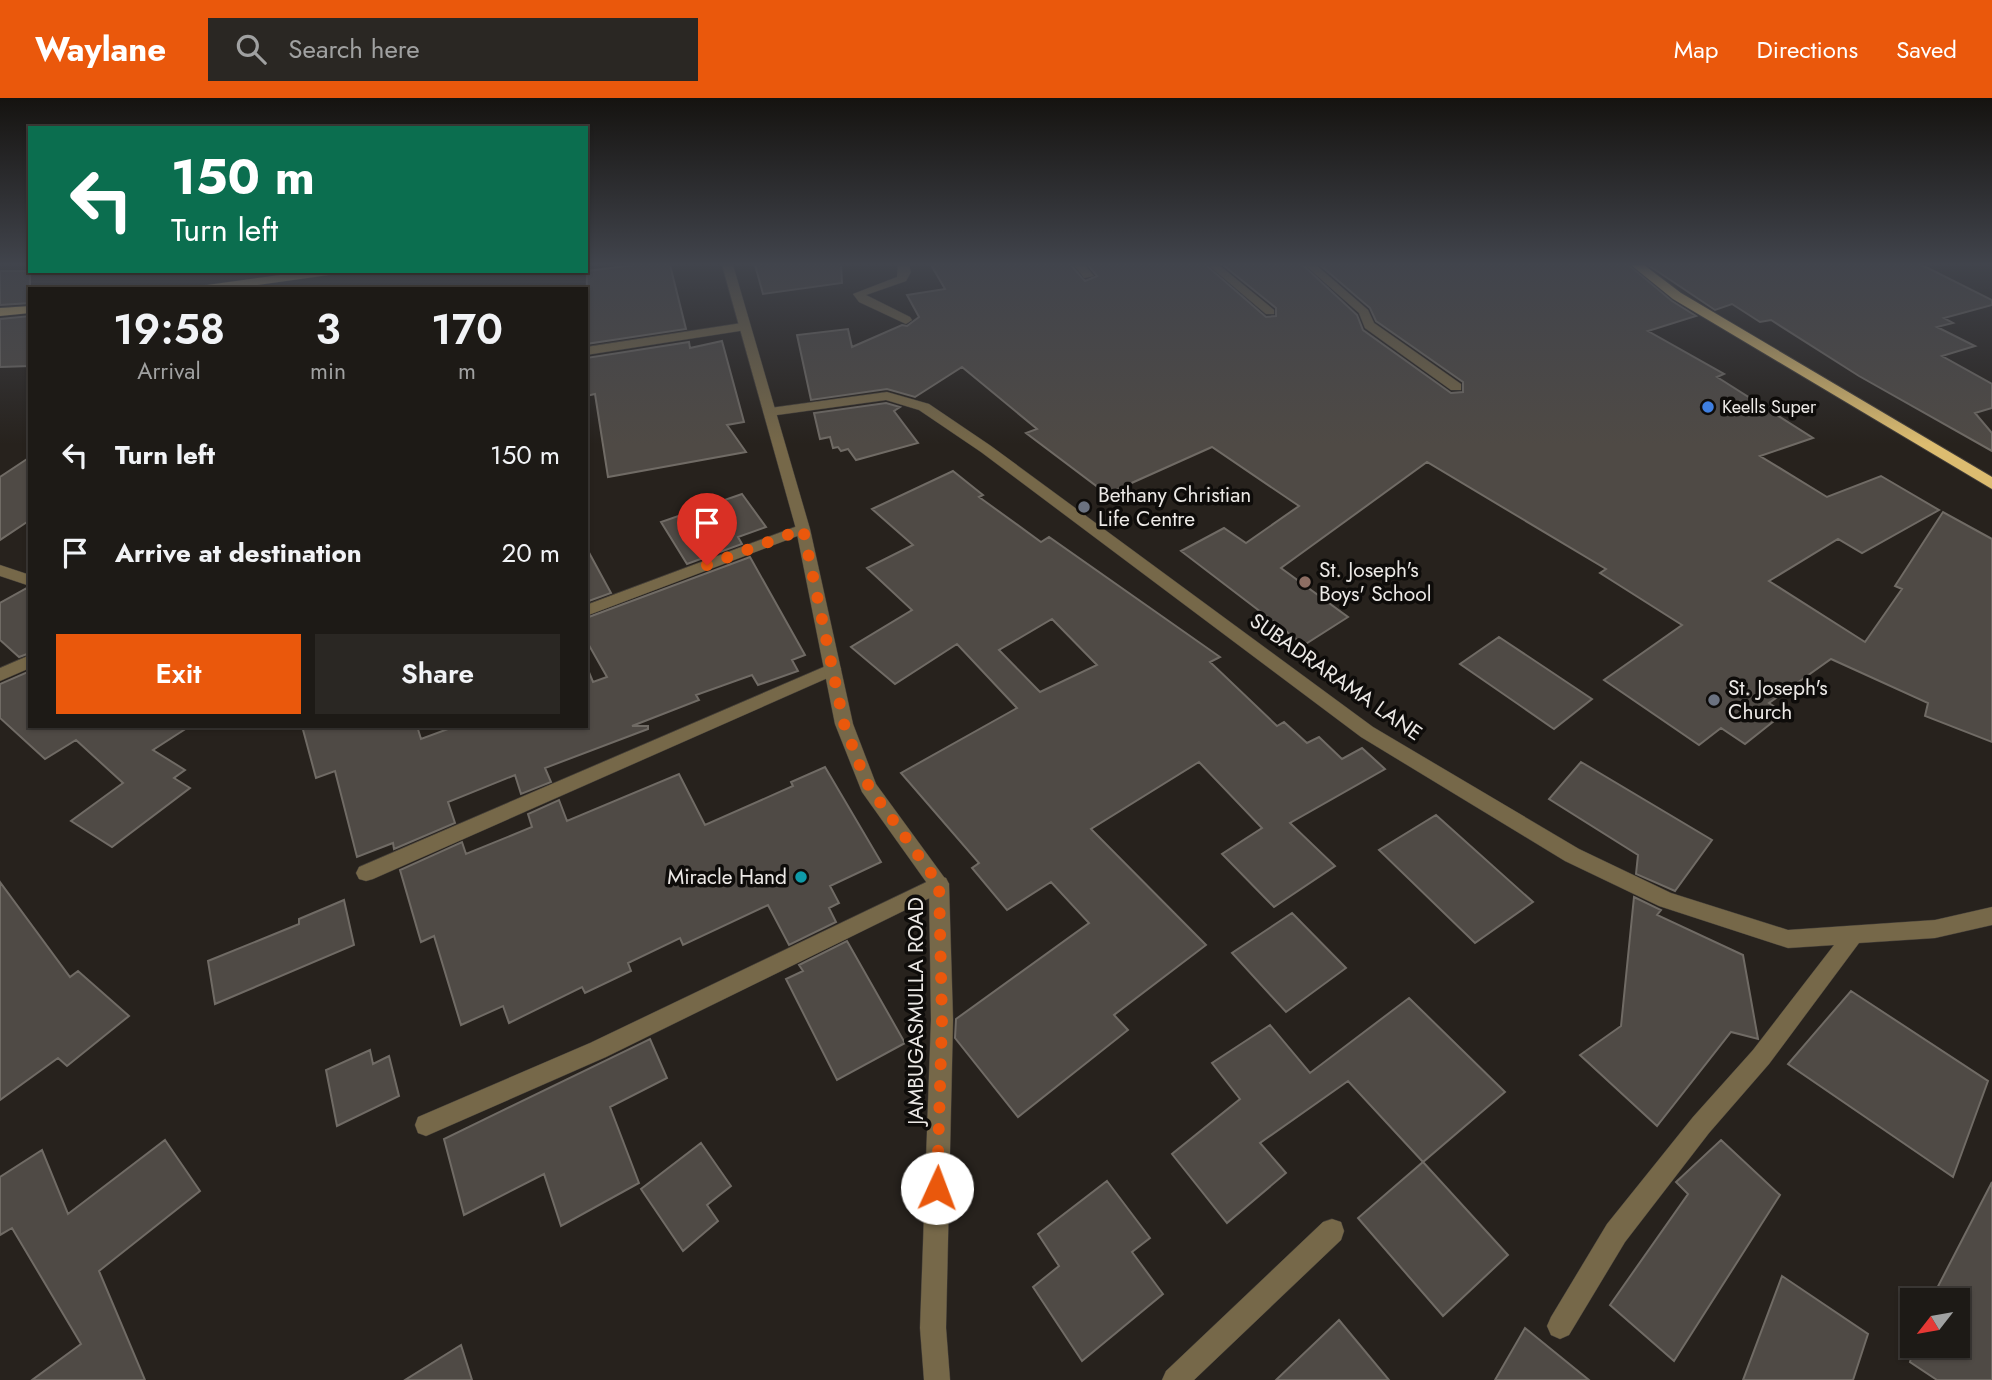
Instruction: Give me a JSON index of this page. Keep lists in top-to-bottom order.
{
  "streets": {
    "street": ["SUBADRARAMA LANE", "JAMBUGASMULLA ROAD"]
  },
  "crossings": [
    ["SUBADRARAMA LANE", "JAMBUGASMULLA ROAD"]
  ],
  "places": [
    "Keells Super",
    "Bethany Christian Life Centre",
    "St. Joseph's Boys' School",
    "St. Joseph's Church",
    "Miracle Hand"
  ],
  "north": "bottom left",
  "page": {
    "header": "Waylane",
    "search": "Search here",
    "nav": ["Map", "Directions", "Saved"],
    "turn": ["150 m", "Turn left"],
    "eta": [
      "19:58",
      "Arrival",
      "3",
      "min",
      "170",
      "m"
    ],
    "list": [
      {
        "name": "Turn left",
        "value": "150 m"
      },
      {
        "name": "Arrive at destination",
        "value": "20 m"
      }
    ],
    "buttons": ["Exit", "Share"]
  }
}
